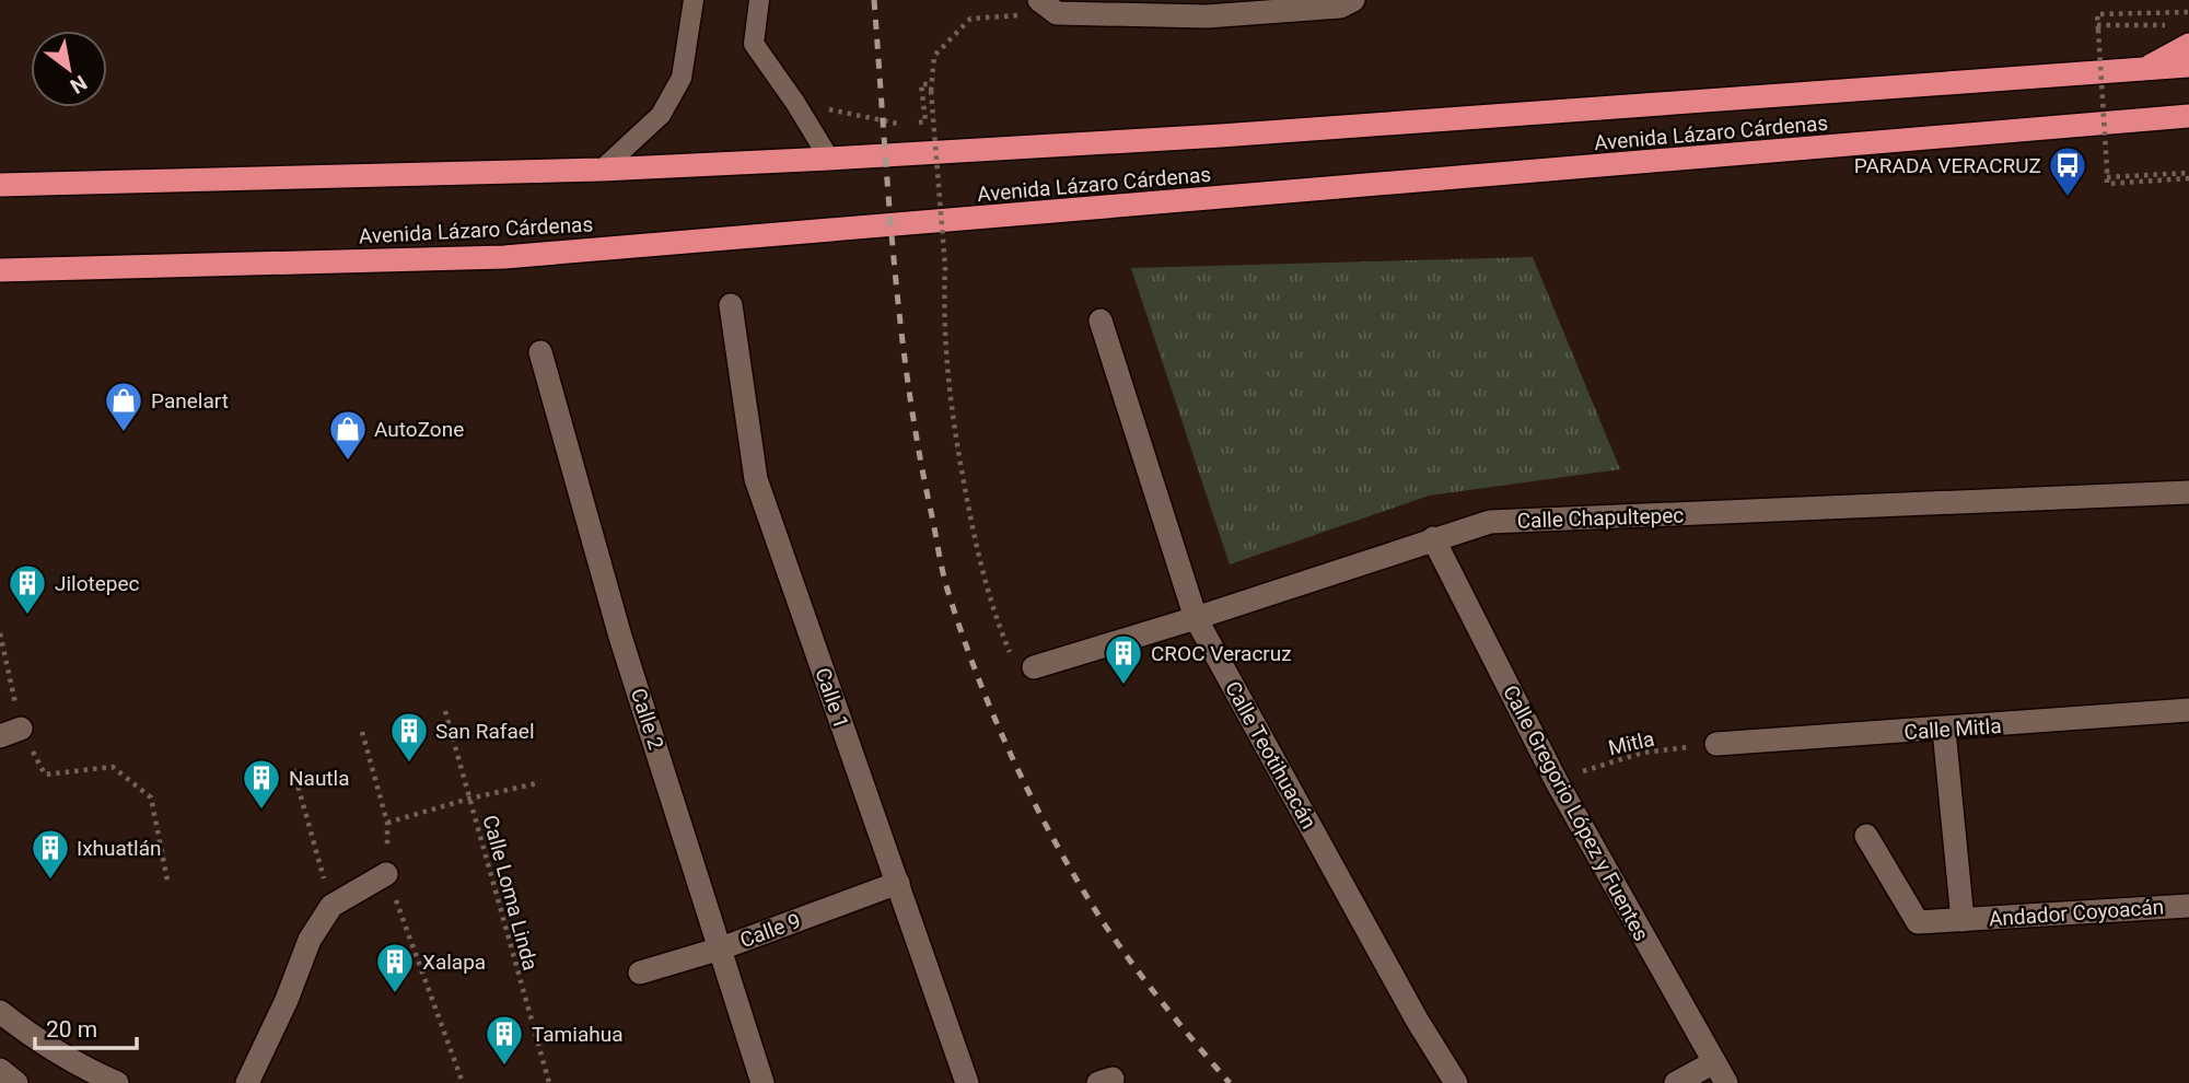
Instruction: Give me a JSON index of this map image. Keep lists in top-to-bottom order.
{
  "streets": {
    "highway": ["Avenida Lázaro Cárdenas"],
    "street": [
      "Calle Chapultepec",
      "Calle 1",
      "Calle 2",
      "Calle Mitla",
      "Calle Teotihuacán",
      "Calle Gregorio López y Fuentes",
      "Andador Coyoacán",
      "Calle 9"
    ],
    "path": ["Mitla", "Calle Loma Linda"]
  },
  "crossings": [
    ["Calle Chapultepec", "Calle Teotihuacán"],
    ["Calle Chapultepec", "Calle Gregorio López y Fuentes"],
    ["Calle 1", "Calle 9"],
    ["Calle 2", "Calle 9"],
    ["Calle Mitla", "Mitla"],
    ["Mitla", "Calle Gregorio López y Fuentes"]
  ],
  "places": {
    "bus stop": ["PARADA VERACRUZ"],
    "shop": ["Panelart", "AutoZone"],
    "building": [
      "Jilotepec",
      "CROC Veracruz",
      "San Rafael",
      "Nautla",
      "Ixhuatlán",
      "Xalapa",
      "Tamiahua"
    ]
  },
  "scale_bar": "20 m",
  "north": "bottom right"
}
